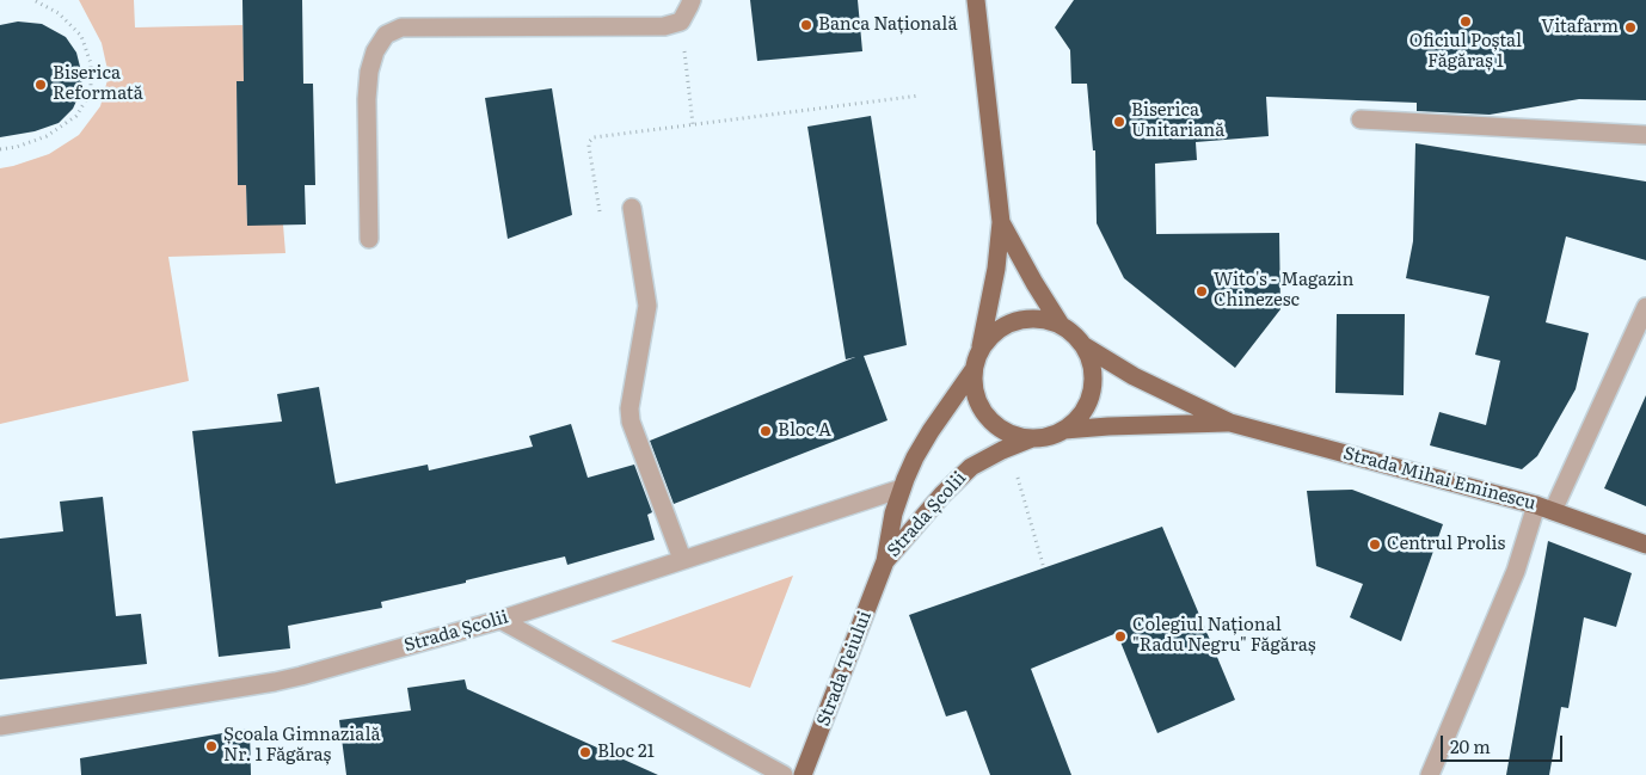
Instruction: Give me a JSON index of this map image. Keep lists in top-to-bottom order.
{
  "streets": {
    "main road": ["Strada Mihai Eminescu", "Strada Școlii", "Strada Teiului"]
  },
  "crossings": [
    ["Strada Mihai Eminescu", "Strada Școlii"],
    ["Strada Școlii", "Strada Teiului"]
  ],
  "places": [
    "Oficiul Poștal Făgăraș 1",
    "Banca Națională",
    "Vitafarm",
    "Biserica Reformată",
    "Biserica Unitariană",
    "Wito's - Magazin Chinezesc",
    "Bloc A",
    "Centrul Prolis",
    "Colegiul Național \"Radu Negru\" Făgăraș",
    "Școala Gimnazială Nr. 1 Făgăraș",
    "Bloc 21"
  ],
  "scale_bar": "20 m"
}
